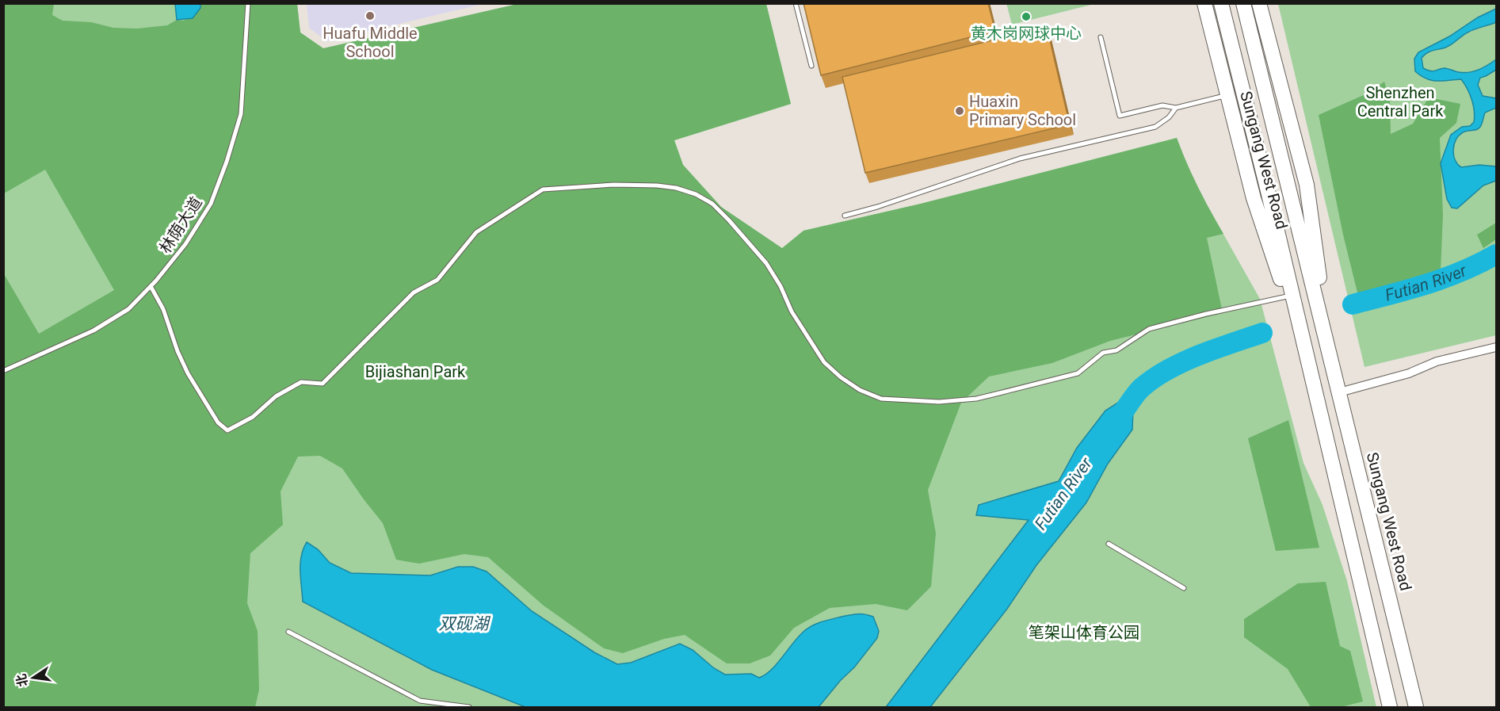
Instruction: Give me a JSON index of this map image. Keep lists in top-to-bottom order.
{
  "streets": {
    "main road": ["Sungang West Road"],
    "lane": ["林荫大道"]
  },
  "water": ["Futian River", "双砚湖"],
  "parks": ["Shenzhen Central Park", "Bijiashan Park", "笔架山体育公园"],
  "places": ["Huafu Middle School", "黄木岗网球中心", "Huaxin Primary School"],
  "north": "left"
}
